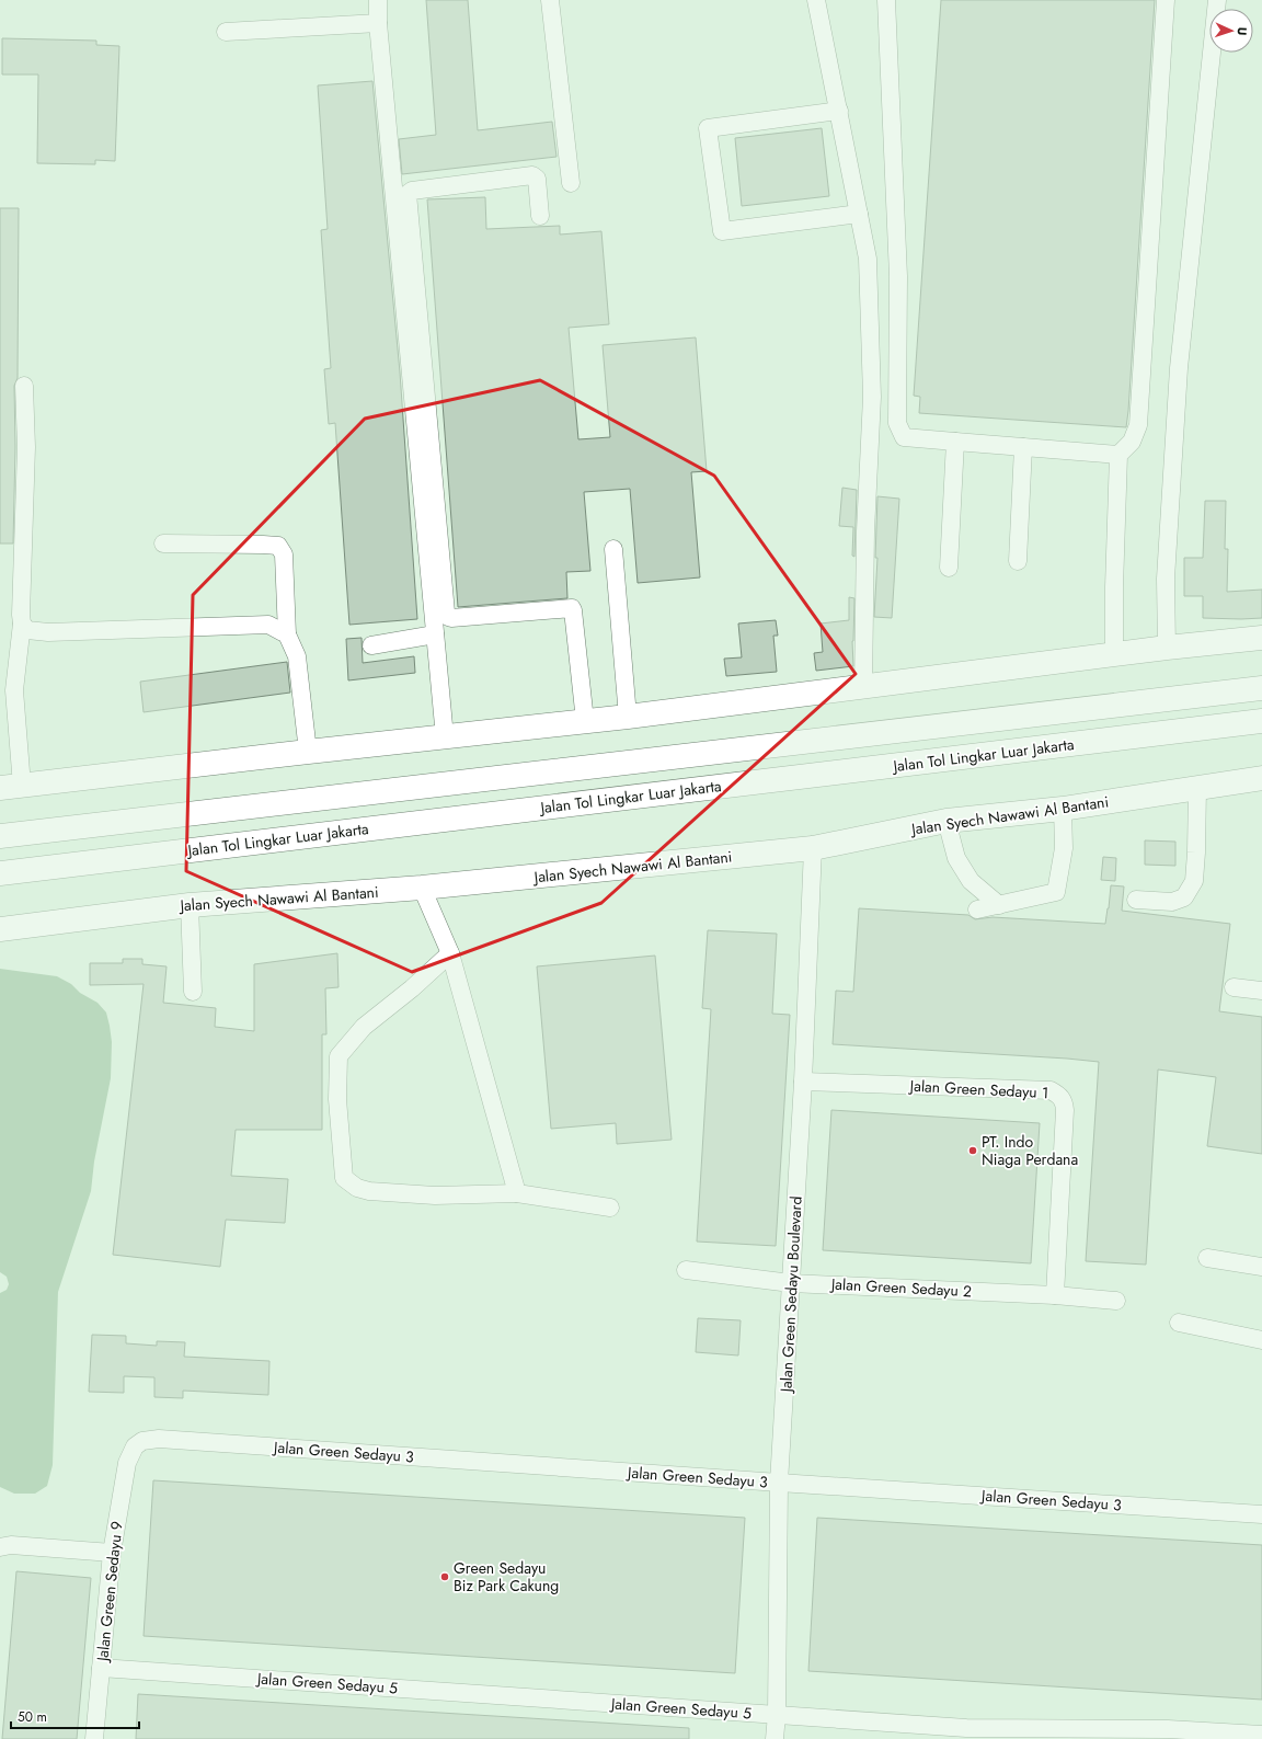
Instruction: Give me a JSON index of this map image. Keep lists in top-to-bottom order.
{
  "streets": {
    "highway": ["Jalan Tol Lingkar Luar Jakarta", "Jalan Syech Nawawi Al Bantani"],
    "street": [
      "Jalan Green Sedayu 1",
      "Jalan Green Sedayu 2",
      "Jalan Green Sedayu Boulevard",
      "Jalan Green Sedayu 3",
      "Jalan Green Sedayu 9",
      "Jalan Green Sedayu 5"
    ]
  },
  "crossings": [
    ["Jalan Syech Nawawi Al Bantani", "Jalan Green Sedayu Boulevard"],
    ["Jalan Green Sedayu 1", "Jalan Green Sedayu 2"],
    ["Jalan Green Sedayu 1", "Jalan Green Sedayu Boulevard"],
    ["Jalan Green Sedayu 2", "Jalan Green Sedayu Boulevard"],
    ["Jalan Green Sedayu Boulevard", "Jalan Green Sedayu 3"],
    ["Jalan Green Sedayu Boulevard", "Jalan Green Sedayu 5"],
    ["Jalan Green Sedayu 3", "Jalan Green Sedayu 9"],
    ["Jalan Green Sedayu 9", "Jalan Green Sedayu 5"]
  ],
  "places": ["PT. Indo Niaga Perdana", "Green Sedayu Biz Park Cakung"],
  "scale_bar": "50 m",
  "north": "right"
}
